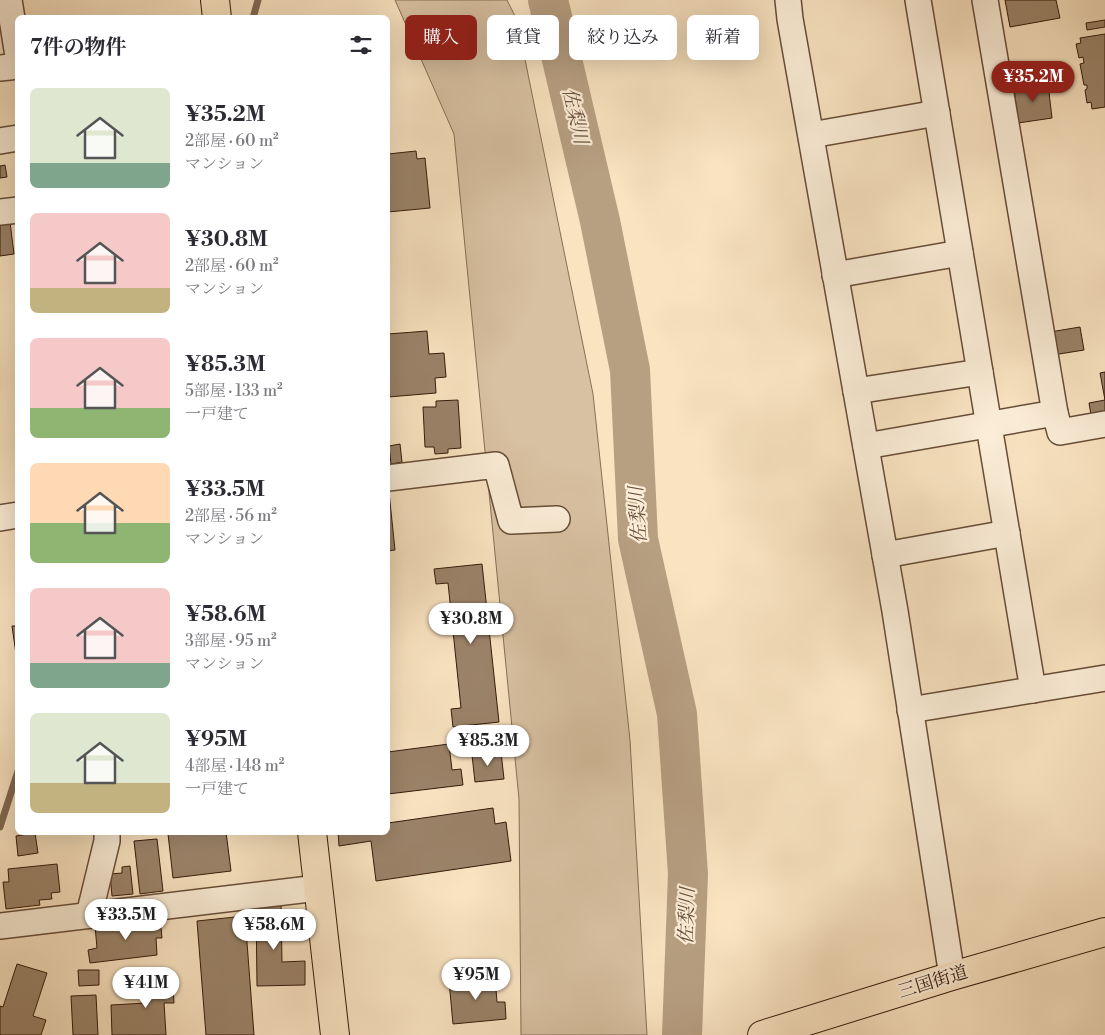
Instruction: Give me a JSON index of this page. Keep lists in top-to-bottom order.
{
  "streets": {
    "main road": ["三国街道"]
  },
  "water": ["佐梨川"],
  "page": {
    "chip": [
      "購入",
      "賃貸",
      "絞り込み",
      "新着"
    ],
    "heading": "7件の物件",
    "price": [
      "¥35.2M",
      "¥30.8M",
      "¥85.3M",
      "¥33.5M",
      "¥58.6M",
      "¥95M",
      "¥41M"
    ],
    "list": [
      {
        "name": "¥35.2M",
        "note": "2部屋 · 60 m² · マンション"
      },
      {
        "name": "¥30.8M",
        "note": "2部屋 · 60 m² · マンション"
      },
      {
        "name": "¥85.3M",
        "note": "5部屋 · 133 m² · 一戸建て"
      },
      {
        "name": "¥33.5M",
        "note": "2部屋 · 56 m² · マンション"
      },
      {
        "name": "¥58.6M",
        "note": "3部屋 · 95 m² · マンション"
      },
      {
        "name": "¥95M",
        "note": "4部屋 · 148 m² · 一戸建て"
      }
    ]
  }
}
